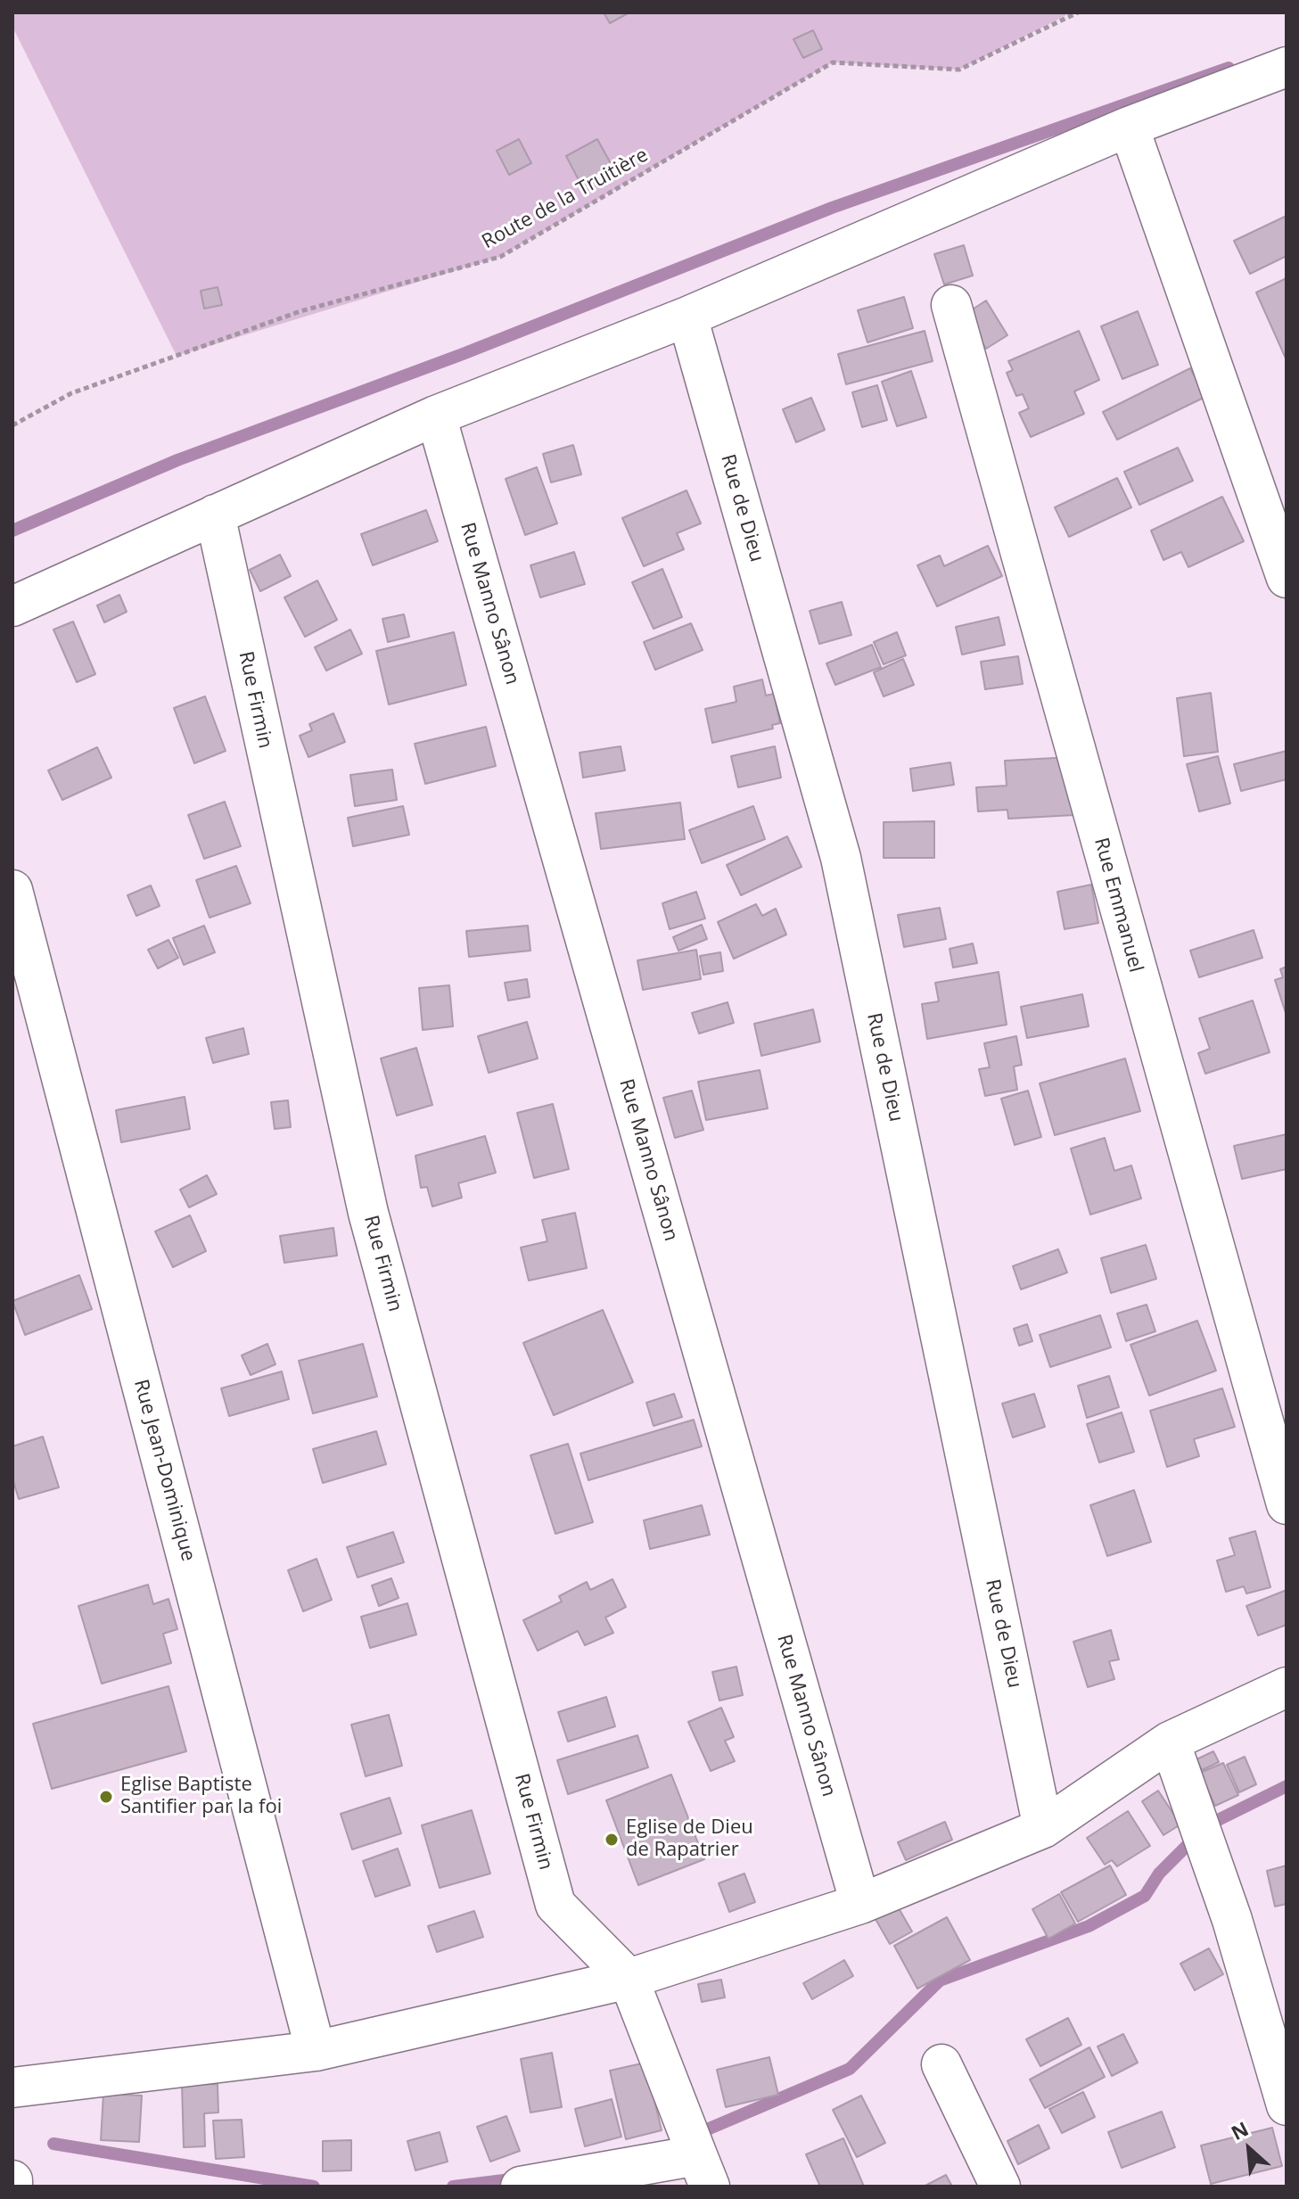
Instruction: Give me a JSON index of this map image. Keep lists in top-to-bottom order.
{
  "streets": {
    "street": [
      "Rue de Dieu",
      "Rue Manno Sânon",
      "Rue Firmin",
      "Rue Emmanuel",
      "Rue Jean-Dominique"
    ],
    "path": ["Route de la Truitière"]
  },
  "places": ["Eglise Baptiste Santifier par la foi", "Eglise de Dieu de Rapatrier"],
  "north": "top left"
}
